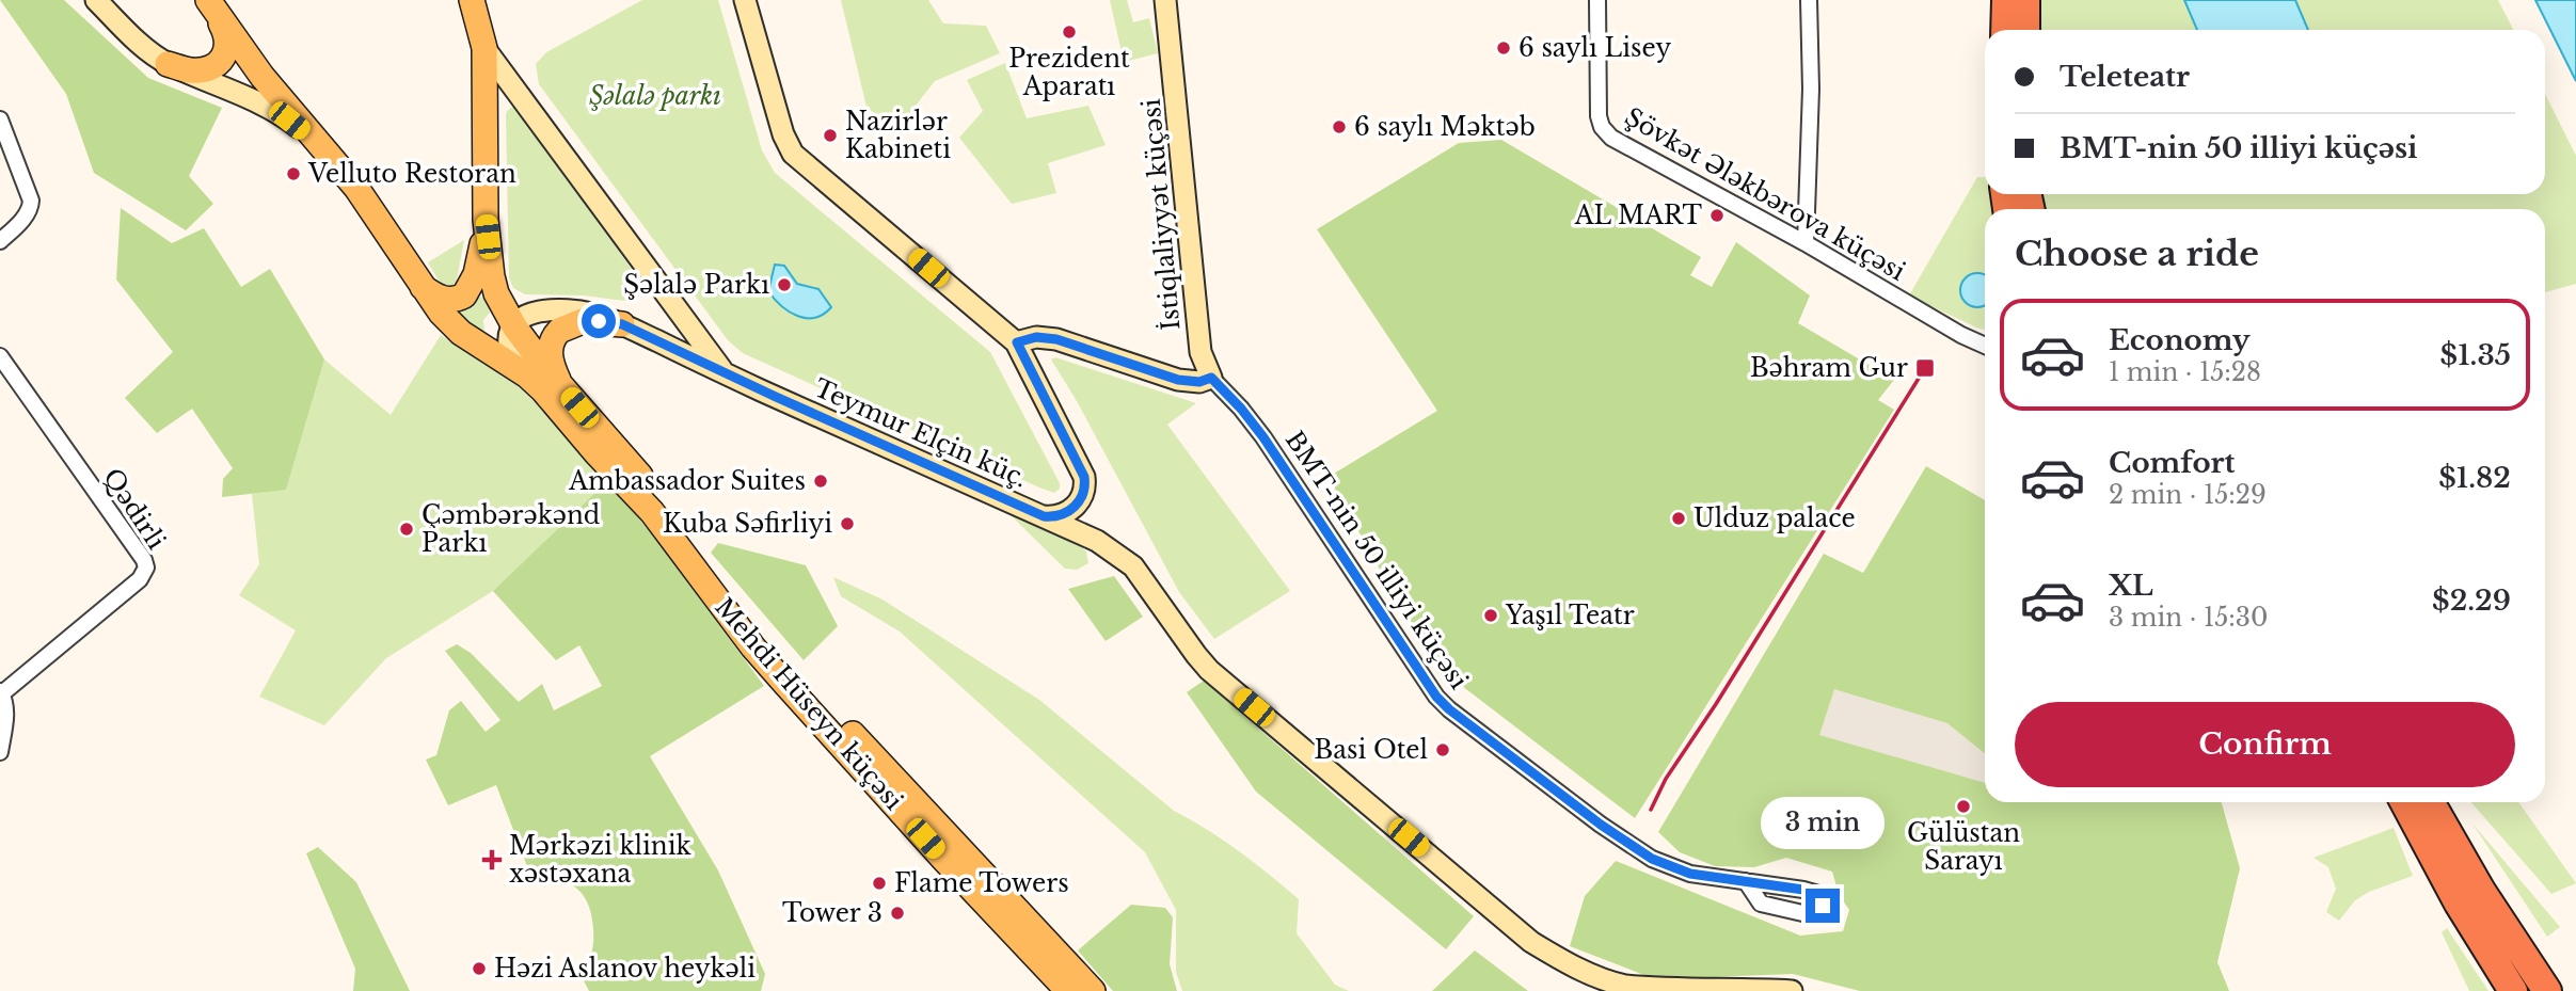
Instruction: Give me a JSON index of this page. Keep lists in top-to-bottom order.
{
  "streets": {
    "main road": ["İstiqlaliyyət küçəsi", "Teymur Elçin küç.", "Mehdi Hüseyn küçəsi"],
    "street": ["Şövkət Ələkbərova küçəsi", "Qədirli", "BMT-nin 50 illiyi küçəsi"]
  },
  "crossings": [
    ["İstiqlaliyyət küçəsi", "BMT-nin 50 illiyi küçəsi"]
  ],
  "parks": ["Şəlalə parkı"],
  "places": {
    "other": [
      "Prezident Aparatı",
      "6 saylı Lisey",
      "6 saylı Məktəb",
      "Nazirlər Kabineti",
      "Velluto Restoran",
      "AL MART",
      "Şəlalə Parkı",
      "Ambassador Suites",
      "Ulduz palace",
      "Kuba Səfirliyi",
      "Çəmbərəkənd Parkı",
      "Yaşıl Teatr",
      "Basi Otel",
      "Gülüstan Sarayı",
      "Flame Towers",
      "Tower 3",
      "Həzi Aslanov heykəli"
    ],
    "transit": ["Bəhram Gur"],
    "health": ["Mərkəzi klinik xəstəxana"]
  },
  "page": {
    "banner": ["Teleteatr", "BMT-nin 50 illiyi küçəsi"],
    "heading": "Choose a ride",
    "list": [
      {
        "name": "Economy",
        "note": "1 min · 15:28",
        "value": "$1.35"
      },
      {
        "name": "Comfort",
        "note": "2 min · 15:29",
        "value": "$1.82"
      },
      {
        "name": "XL",
        "note": "3 min · 15:30",
        "value": "$2.29"
      }
    ],
    "buttons": "Confirm",
    "bubble": "3 min"
  }
}
